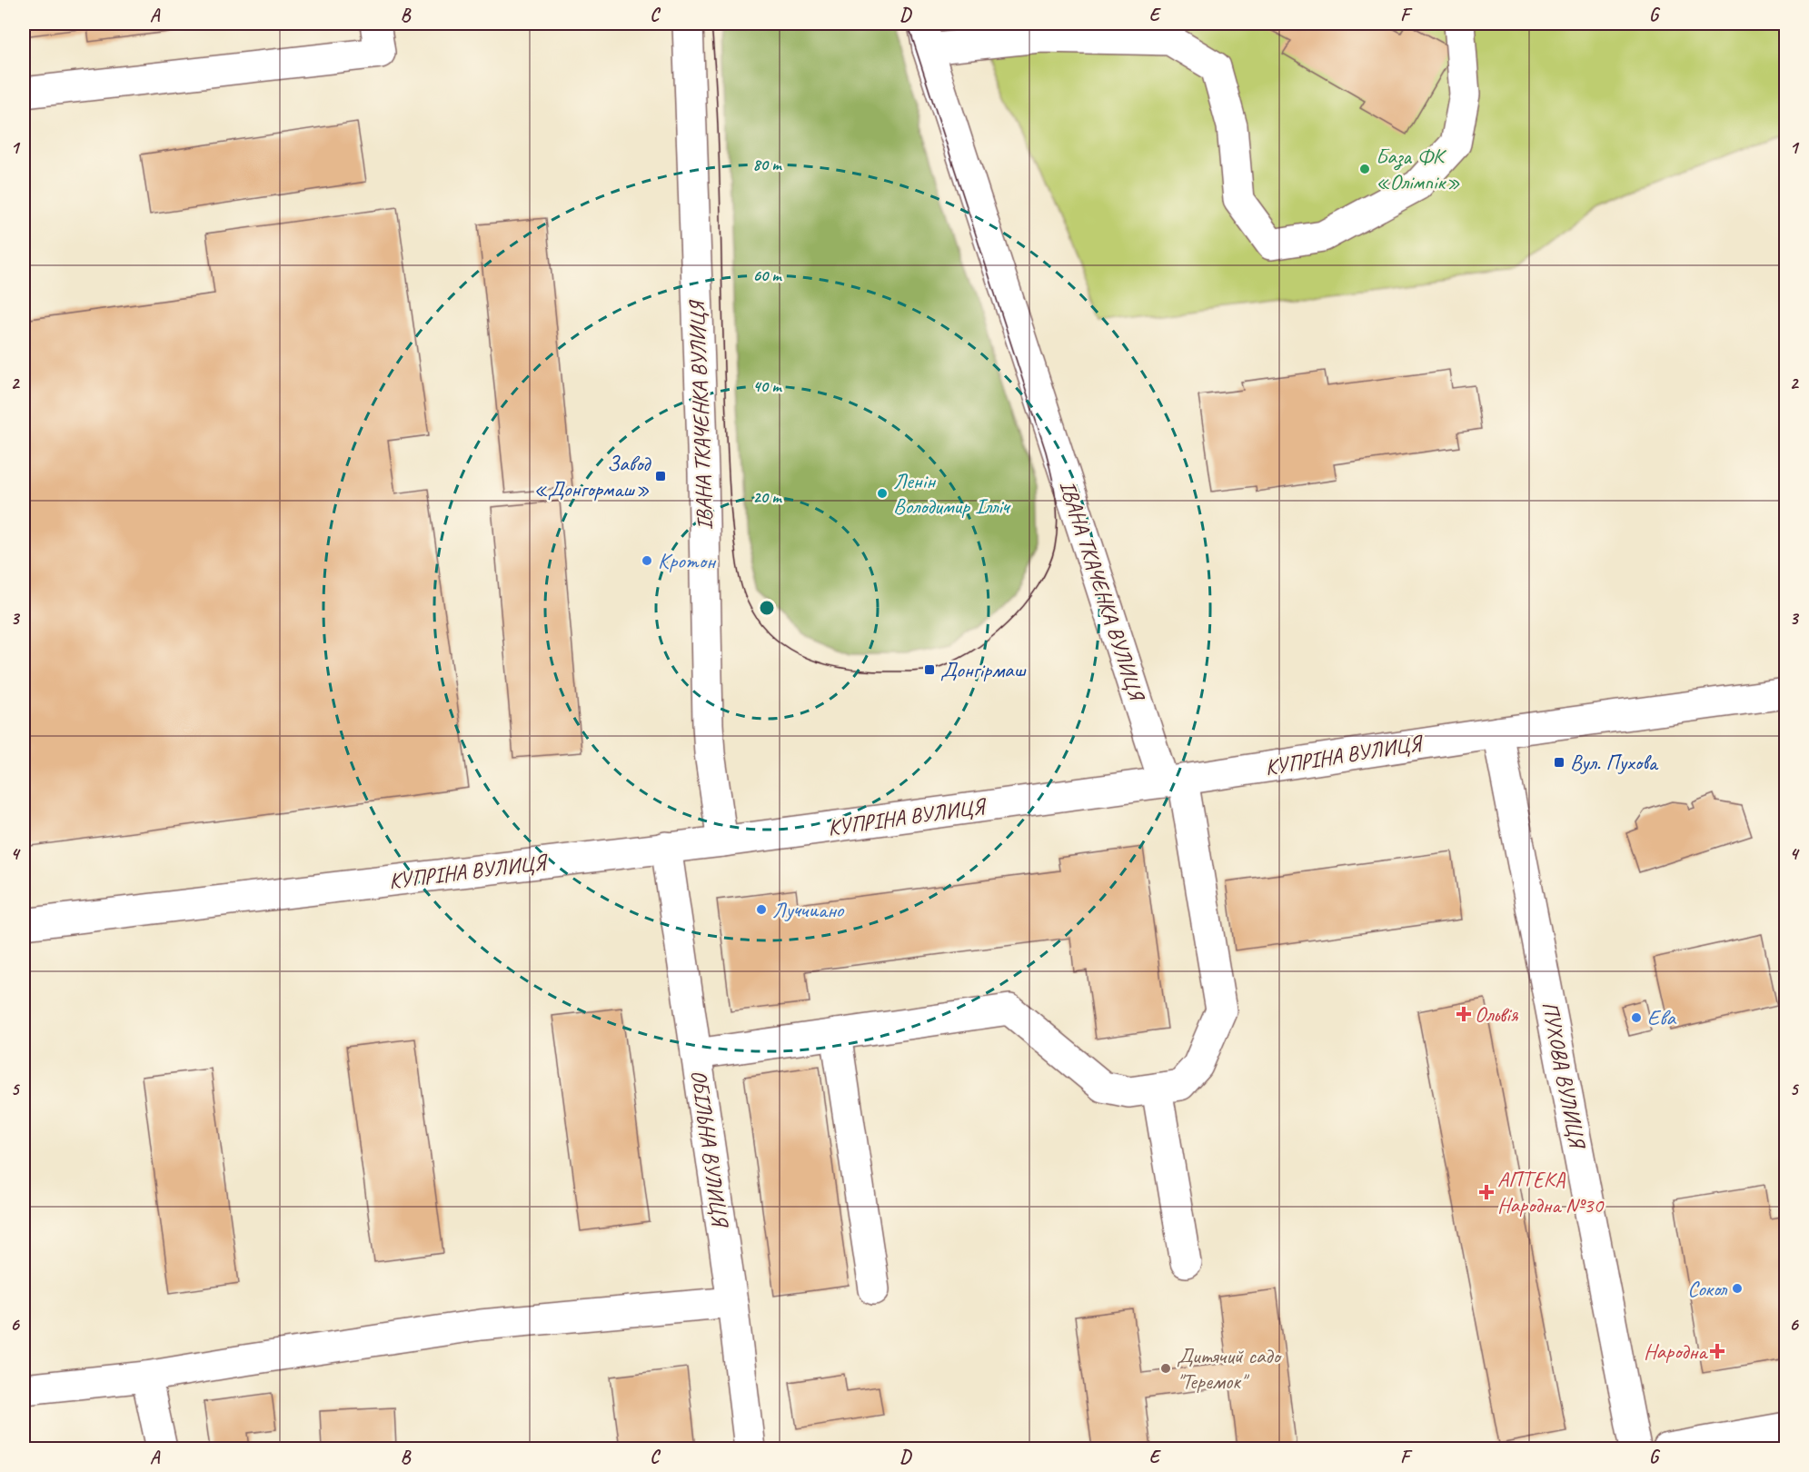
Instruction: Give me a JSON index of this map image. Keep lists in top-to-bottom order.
{
  "streets": {
    "main road": [
      "ІВАНА ТКАЧЕНКА ВУЛИЦЯ",
      "КУПРІНА ВУЛИЦЯ",
      "ПУХОВА ВУЛИЦЯ",
      "ОБІЛЬНА ВУЛИЦЯ"
    ]
  },
  "crossings": [
    ["ІВАНА ТКАЧЕНКА ВУЛИЦЯ", "КУПРІНА ВУЛИЦЯ"],
    ["ІВАНА ТКАЧЕНКА ВУЛИЦЯ", "ОБІЛЬНА ВУЛИЦЯ"],
    ["КУПРІНА ВУЛИЦЯ", "ПУХОВА ВУЛИЦЯ"],
    ["КУПРІНА ВУЛИЦЯ", "ОБІЛЬНА ВУЛИЦЯ"]
  ],
  "places": {
    "other": [
      "База ФК «Олімпік»",
      "Ленін Володимир Ілліч",
      "Кротон",
      "Луччиано",
      "Ева",
      "Сокол",
      "Дитячий садо \"Теремок\""
    ],
    "transit": ["Завод «Донгормаш»", "Донгірмаш", "Вул. Пухова"],
    "health": ["Ольвія", "АПТЕКА Народна №30", "Народна"]
  },
  "grid": {
    "columns": [
      "A",
      "B",
      "C",
      "D",
      "E",
      "F",
      "G"
    ],
    "rows": [
      "1",
      "2",
      "3",
      "4",
      "5",
      "6"
    ]
  },
  "rings": [
    "80 m",
    "60 m",
    "40 m",
    "20 m"
  ]
}
